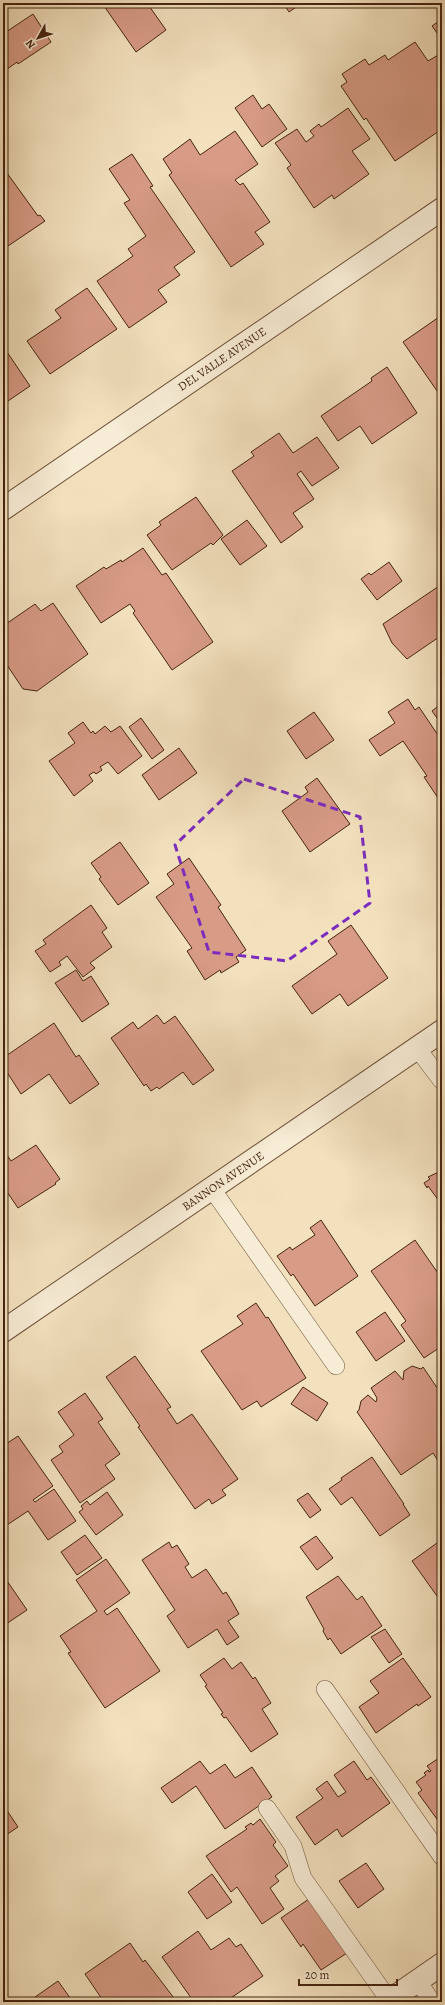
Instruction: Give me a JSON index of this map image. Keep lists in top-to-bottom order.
{
  "streets": {
    "street": ["DEL VALLE AVENUE", "BANNON AVENUE"]
  },
  "scale_bar": "20 m",
  "north": "bottom left"
}
